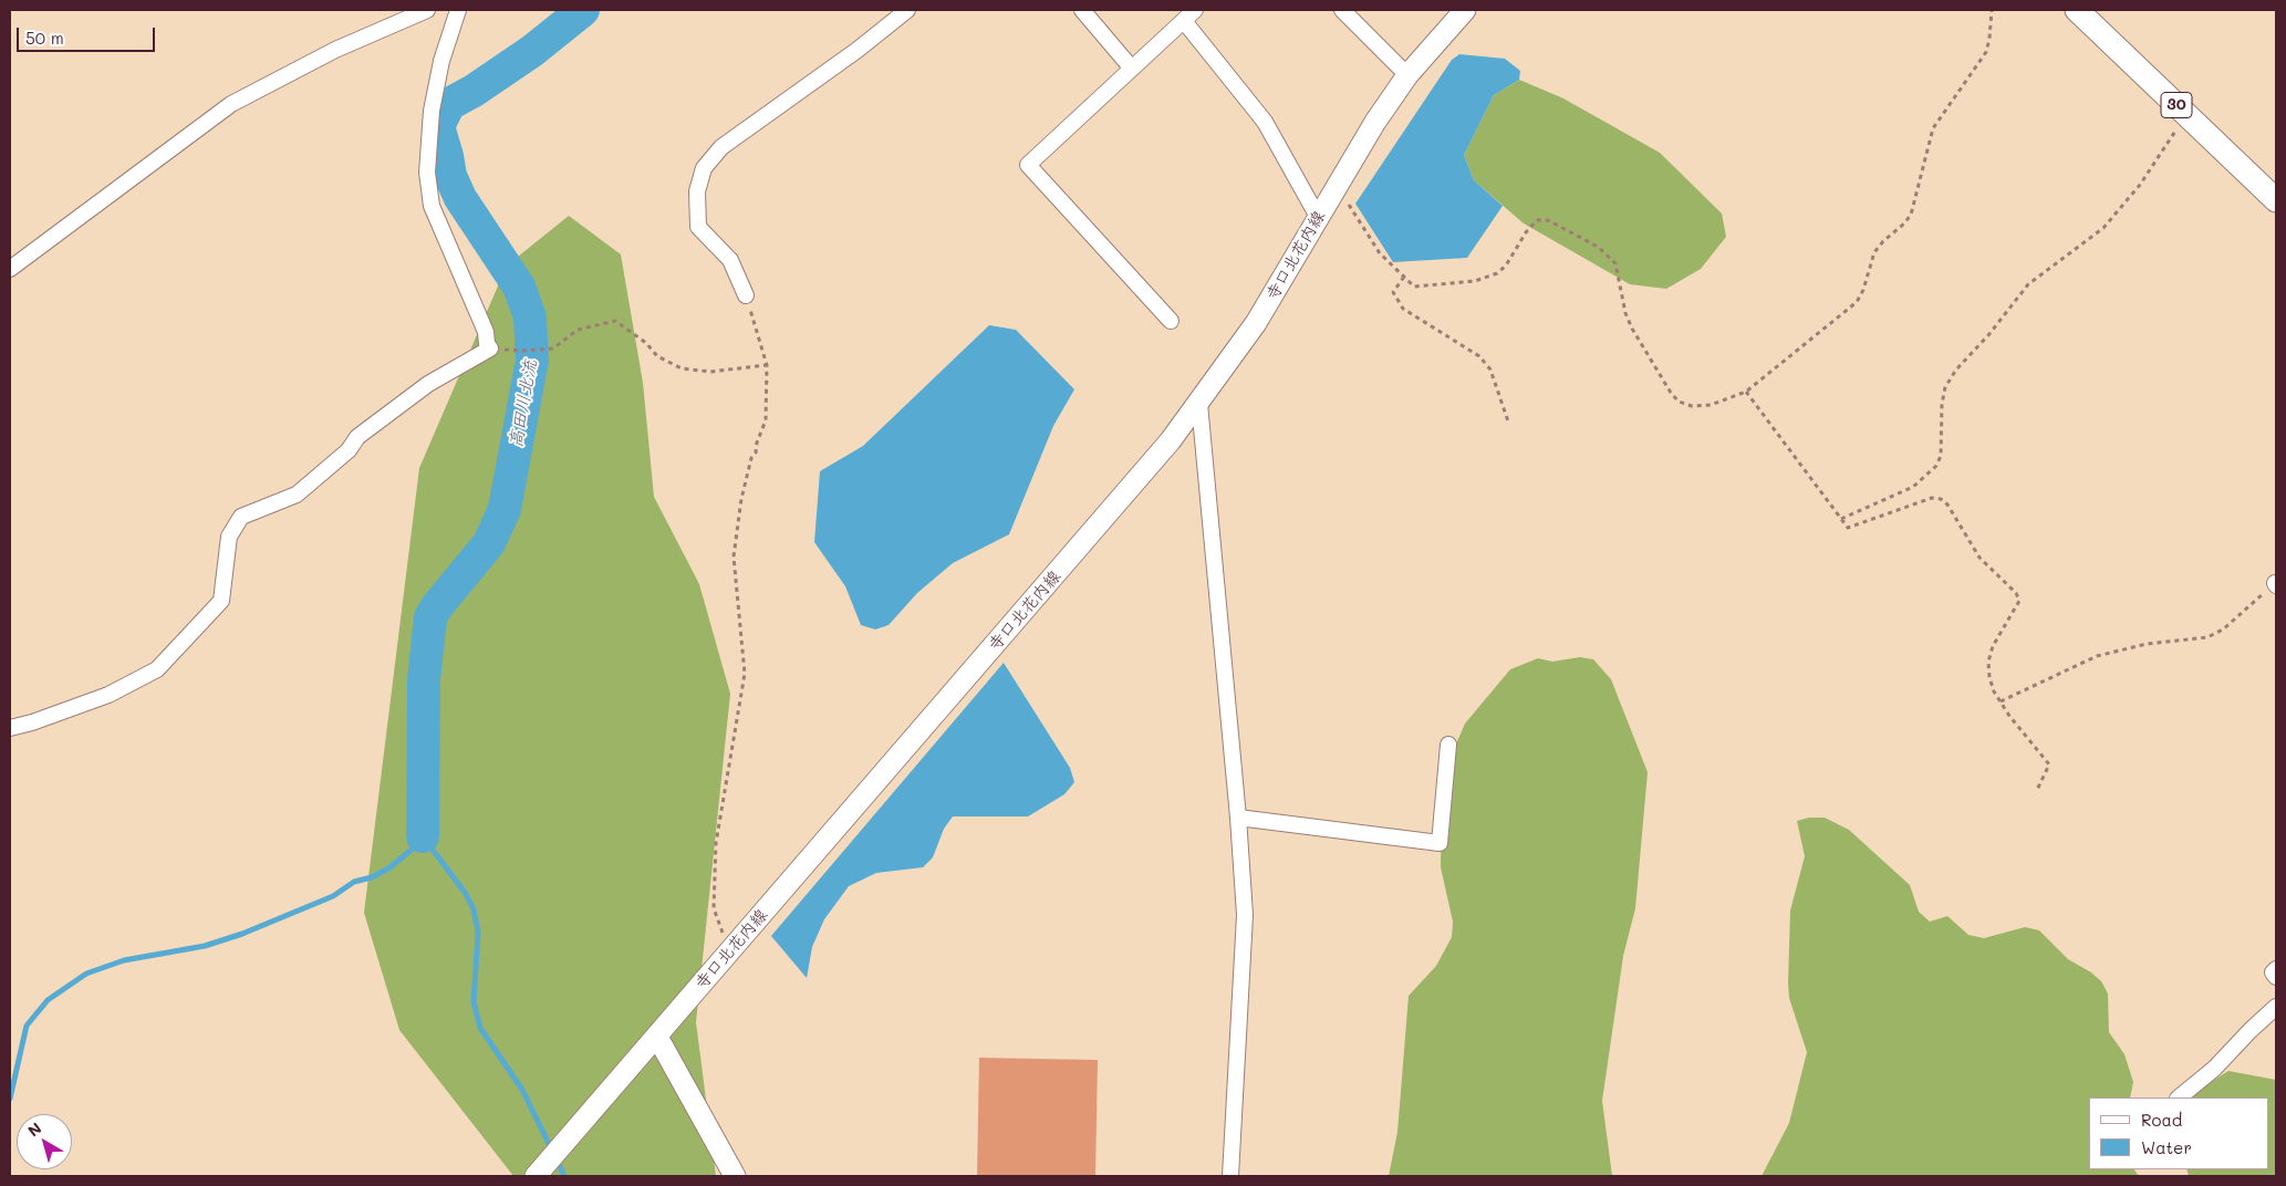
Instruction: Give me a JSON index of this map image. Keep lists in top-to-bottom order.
{
  "streets": {
    "main road": ["30", "寺口北花内線"]
  },
  "water": ["高田川北流"],
  "legend": ["Road", "Water"],
  "scale_bar": "50 m",
  "north": "top left"
}
